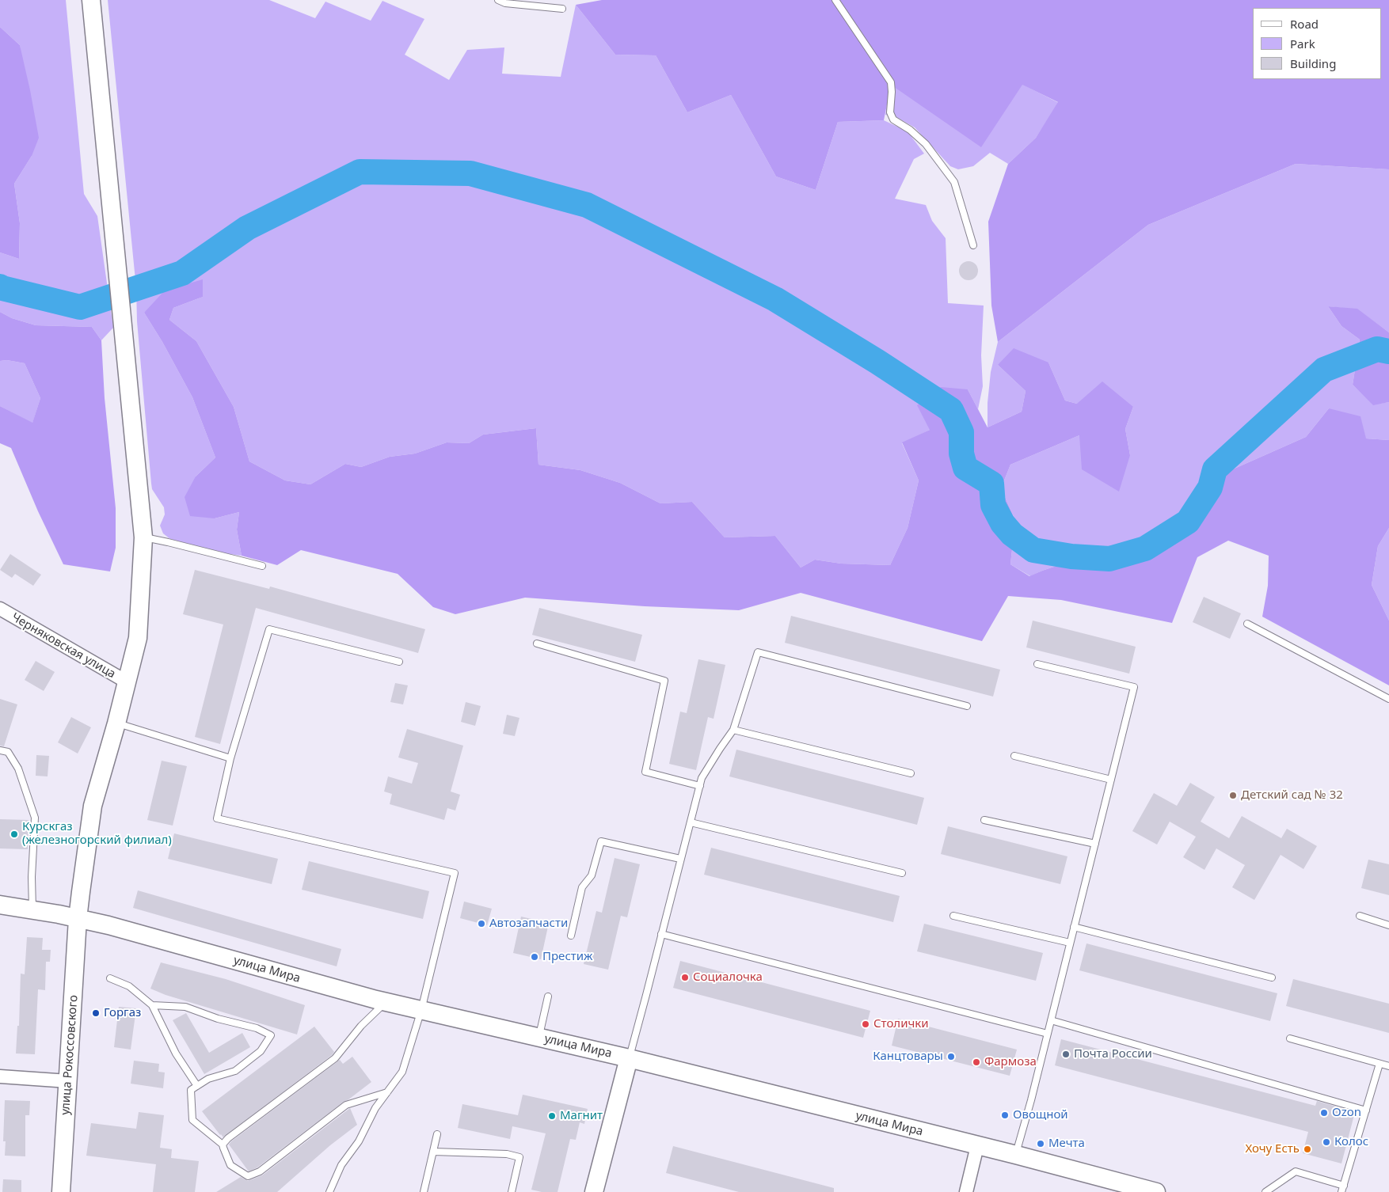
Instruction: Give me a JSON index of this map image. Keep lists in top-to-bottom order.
{
  "streets": {
    "main road": ["улица Мира", "улица Рокоссовского"],
    "street": ["Черняковская улица"]
  },
  "crossings": [
    ["Черняковская улица", "улица Рокоссовского"],
    ["улица Мира", "улица Рокоссовского"]
  ],
  "places": [
    "Детский сад № 32",
    "Курскгаз (железногорский филиал)",
    "Автозапчасти",
    "Престиж",
    "Социалочка",
    "Горгаз",
    "Столички",
    "Почта России",
    "Канцтовары",
    "Фармоза",
    "Ozon",
    "Овощной",
    "Магнит",
    "Колос",
    "Мечта",
    "Хочу Есть"
  ],
  "legend": ["Road", "Park", "Building"]
}
